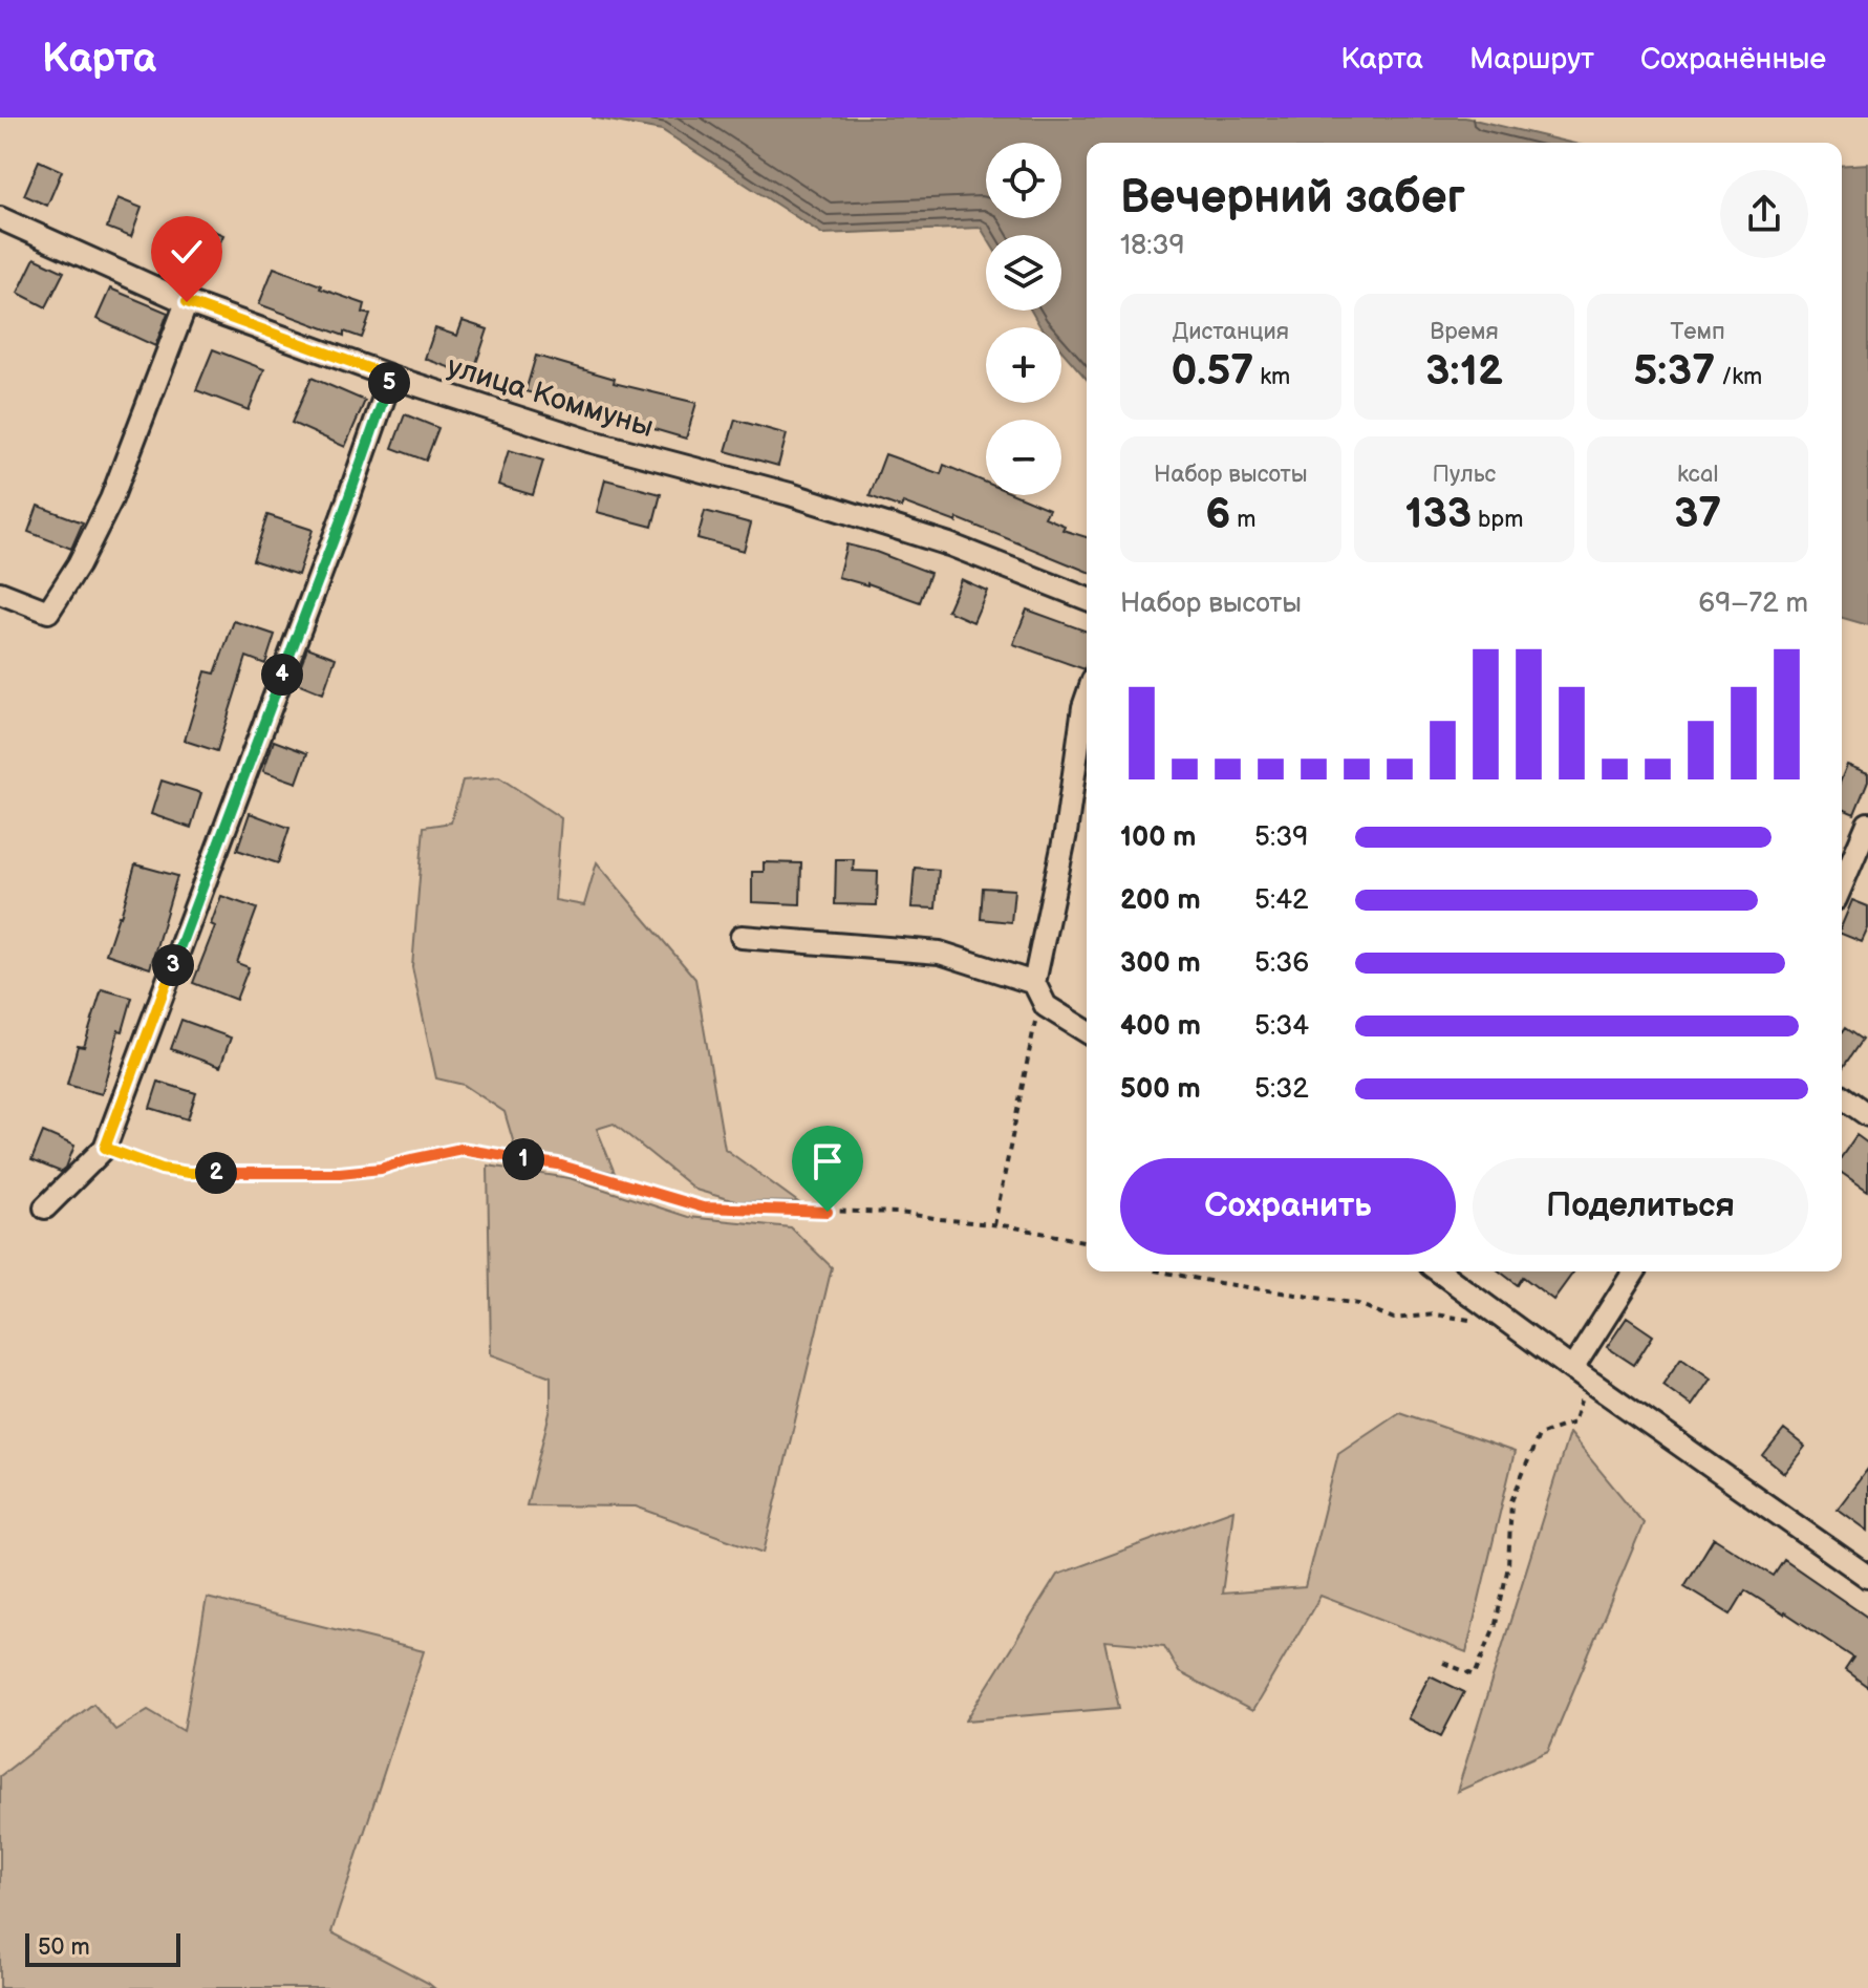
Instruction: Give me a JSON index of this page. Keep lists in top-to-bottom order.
{
  "streets": {
    "street": ["улица Коммуны"]
  },
  "scale_bar": "50 m",
  "page": {
    "header": "Карта",
    "nav": ["Карта", "Маршрут", "Сохранённые"],
    "map_buttons": ["+", "−"],
    "heading": ["Вечерний забег", "18:39"],
    "stats": [
      ["Дистанция", "0.57 km"],
      ["Время", "3:12"],
      ["Темп", "5:37 /km"],
      ["Набор высоты", "6 m"],
      ["Пульс", "133 bpm"],
      ["kcal", "37"]
    ],
    "pins": [
      "5",
      "4",
      "3",
      "1",
      "2"
    ],
    "chart": ["Набор высоты", "69–72 m"],
    "list": [
      {
        "name": "100 m",
        "note": "5:39"
      },
      {
        "name": "200 m",
        "note": "5:42"
      },
      {
        "name": "300 m",
        "note": "5:36"
      },
      {
        "name": "400 m",
        "note": "5:34"
      },
      {
        "name": "500 m",
        "note": "5:32"
      }
    ],
    "buttons": ["Сохранить", "Поделиться"],
    "scale": "50 m"
  }
}
